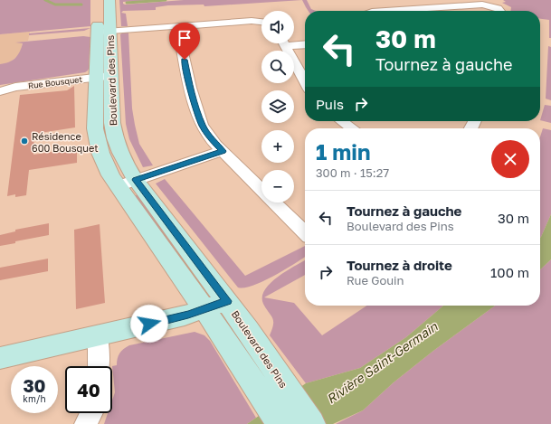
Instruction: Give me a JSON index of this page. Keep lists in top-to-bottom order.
{
  "streets": {
    "street": ["Boulevard des Pins", "Rue Bousquet"]
  },
  "crossings": [
    ["Boulevard des Pins", "Rue Bousquet"]
  ],
  "water": ["Rivière Saint-Germain"],
  "places": ["Résidence 600 Bousquet"],
  "page": {
    "map_buttons": ["+", "−"],
    "turn": ["30 m", "Tournez à gauche"],
    "then": "Puis",
    "heading": ["1 min", "300 m · 15:27"],
    "list": [
      {
        "name": "Tournez à gauche",
        "note": "Boulevard des Pins",
        "value": "30 m"
      },
      {
        "name": "Tournez à droite",
        "note": "Rue Gouin",
        "value": "100 m"
      }
    ],
    "speed": "30 km/h",
    "limit": "40"
  }
}
